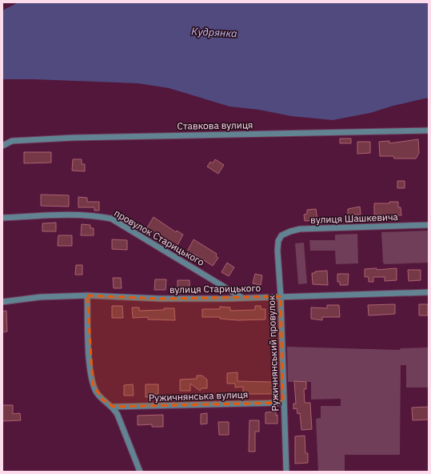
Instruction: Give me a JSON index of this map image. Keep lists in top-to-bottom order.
{
  "streets": {
    "street": [
      "Ставкова вулиця",
      "вулиця Шашкевича",
      "провулок Старицького",
      "вулиця Старицького",
      "Ружичнянський провулок",
      "Ружичнянська вулиця"
    ]
  },
  "crossings": [
    ["вулиця Шашкевича", "Ружичнянський провулок"],
    ["провулок Старицького", "вулиця Старицького"],
    ["вулиця Старицького", "Ружичнянський провулок"],
    ["Ружичнянський провулок", "Ружичнянська вулиця"]
  ],
  "water": ["Кудрянка"]
}
